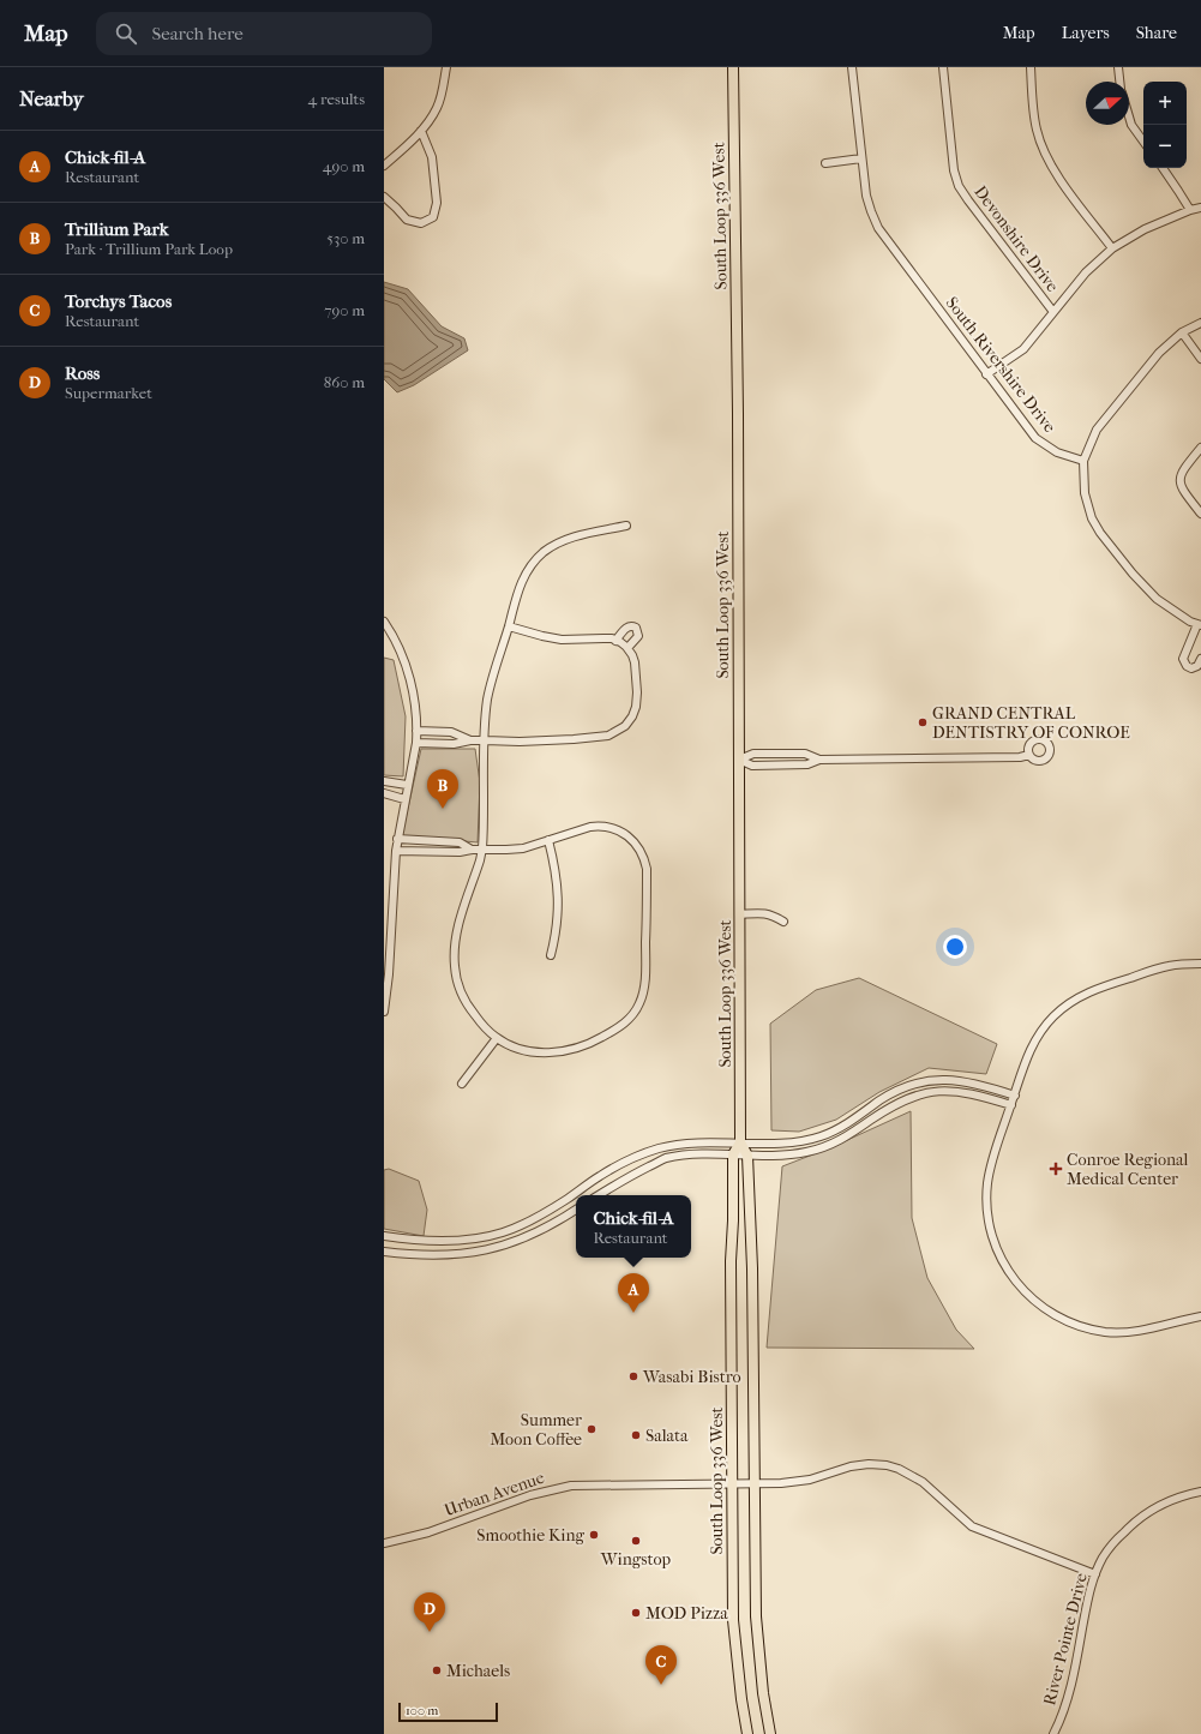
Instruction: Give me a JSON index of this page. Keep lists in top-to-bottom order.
{
  "streets": {
    "main road": ["South Loop 336 West"],
    "street": [
      "Devonshire Drive",
      "South Rivershire Drive",
      "Urban Avenue",
      "River Pointe Drive"
    ]
  },
  "crossings": [
    ["South Loop 336 West", "Urban Avenue"],
    ["Urban Avenue", "River Pointe Drive"]
  ],
  "places": {
    "other": [
      "GRAND CENTRAL DENTISTRY OF CONROE",
      "Wasabi Bistro",
      "Summer Moon Coffee",
      "Salata",
      "Smoothie King",
      "Wingstop",
      "MOD Pizza",
      "Michaels"
    ],
    "health": ["Conroe Regional Medical Center"]
  },
  "scale_bar": "100 m",
  "north": "right",
  "page": {
    "header": "Map",
    "search": "Search here",
    "nav": ["Map", "Layers", "Share"],
    "heading": ["Nearby", "4 results"],
    "map_buttons": ["+", "−"],
    "list": [
      {
        "mark": "A",
        "name": "Chick-fil-A",
        "note": "Restaurant",
        "value": "490 m"
      },
      {
        "mark": "B",
        "name": "Trillium Park",
        "note": "Park · Trillium Park Loop",
        "value": "530 m"
      },
      {
        "mark": "C",
        "name": "Torchys Tacos",
        "note": "Restaurant",
        "value": "790 m"
      },
      {
        "mark": "D",
        "name": "Ross",
        "note": "Supermarket",
        "value": "860 m"
      }
    ],
    "pins": [
      "B",
      "A",
      "D",
      "C"
    ],
    "popup": ["Chick-fil-A", "Restaurant"],
    "scale": "100 m"
  }
}
